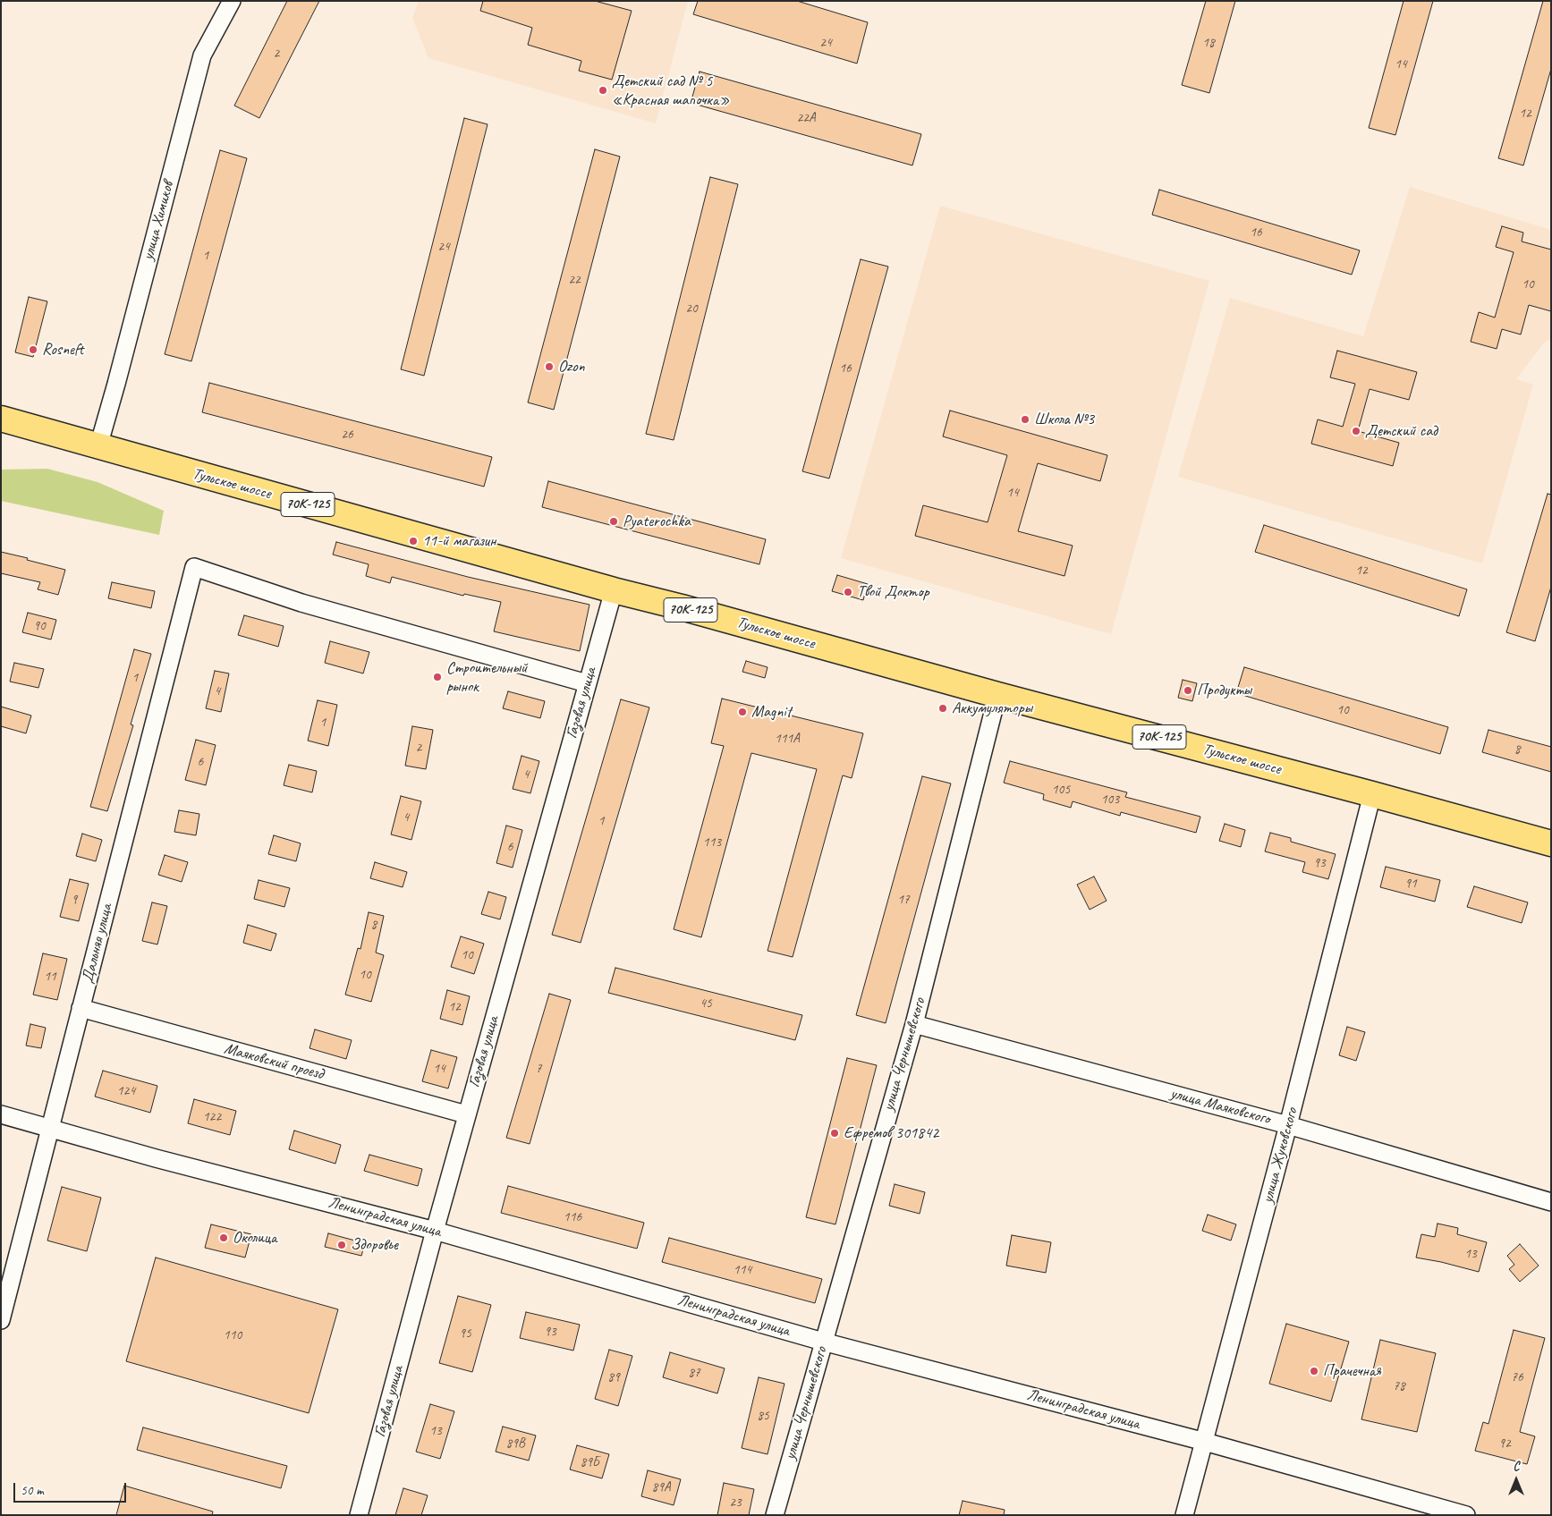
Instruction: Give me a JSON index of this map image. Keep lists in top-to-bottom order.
{
  "streets": {
    "main road": ["Тульское шоссе", "70К-125"],
    "street": [
      "улица Химиков",
      "Газовая улица",
      "Дальняя улица",
      "улица Чернышевского",
      "Маяковский проезд",
      "улица Маяковского",
      "улица Жуковского",
      "Ленинградская улица"
    ]
  },
  "crossings": [
    ["улица Химиков", "Тульское шоссе"],
    ["Тульское шоссе", "Газовая улица"],
    ["Тульское шоссе", "улица Чернышевского"],
    ["Тульское шоссе", "улица Жуковского"],
    ["Газовая улица", "Дальняя улица"],
    ["Газовая улица", "Маяковский проезд"],
    ["Газовая улица", "Ленинградская улица"],
    ["Дальняя улица", "Маяковский проезд"],
    ["Дальняя улица", "Ленинградская улица"],
    ["улица Чернышевского", "улица Маяковского"],
    ["улица Чернышевского", "Ленинградская улица"],
    ["улица Маяковского", "улица Жуковского"],
    ["улица Жуковского", "Ленинградская улица"]
  ],
  "places": [
    "Детский сад № 5 «Красная шапочка»",
    "Rosneft",
    "Ozon",
    "Школа №3",
    "Детский сад",
    "Pyaterochka",
    "11-й магазин",
    "Твой Доктор",
    "Строительный рынок",
    "Продукты",
    "Аккумуляторы",
    "Magnit",
    "Ефремов 301842",
    "Околица",
    "Здоровье",
    "Прачечная"
  ],
  "house_numbers": [
    "24",
    "18",
    "2",
    "14",
    "12",
    "22А",
    "16",
    "24",
    "1",
    "22",
    "10",
    "20",
    "16",
    "26",
    "14",
    "12",
    "90",
    "1",
    "4",
    "10",
    "1",
    "111А",
    "2",
    "8",
    "6",
    "4",
    "105",
    "103",
    "4",
    "1",
    "113",
    "6",
    "93",
    "91",
    "9",
    "17",
    "8",
    "10",
    "10",
    "11",
    "45",
    "12",
    "14",
    "7",
    "124",
    "122",
    "116",
    "13",
    "114",
    "93",
    "95",
    "110",
    "87",
    "89",
    "76",
    "78",
    "85",
    "13",
    "89В",
    "92",
    "89Б",
    "89А",
    "23"
  ],
  "scale_bar": "50 m",
  "north": "top"
}
